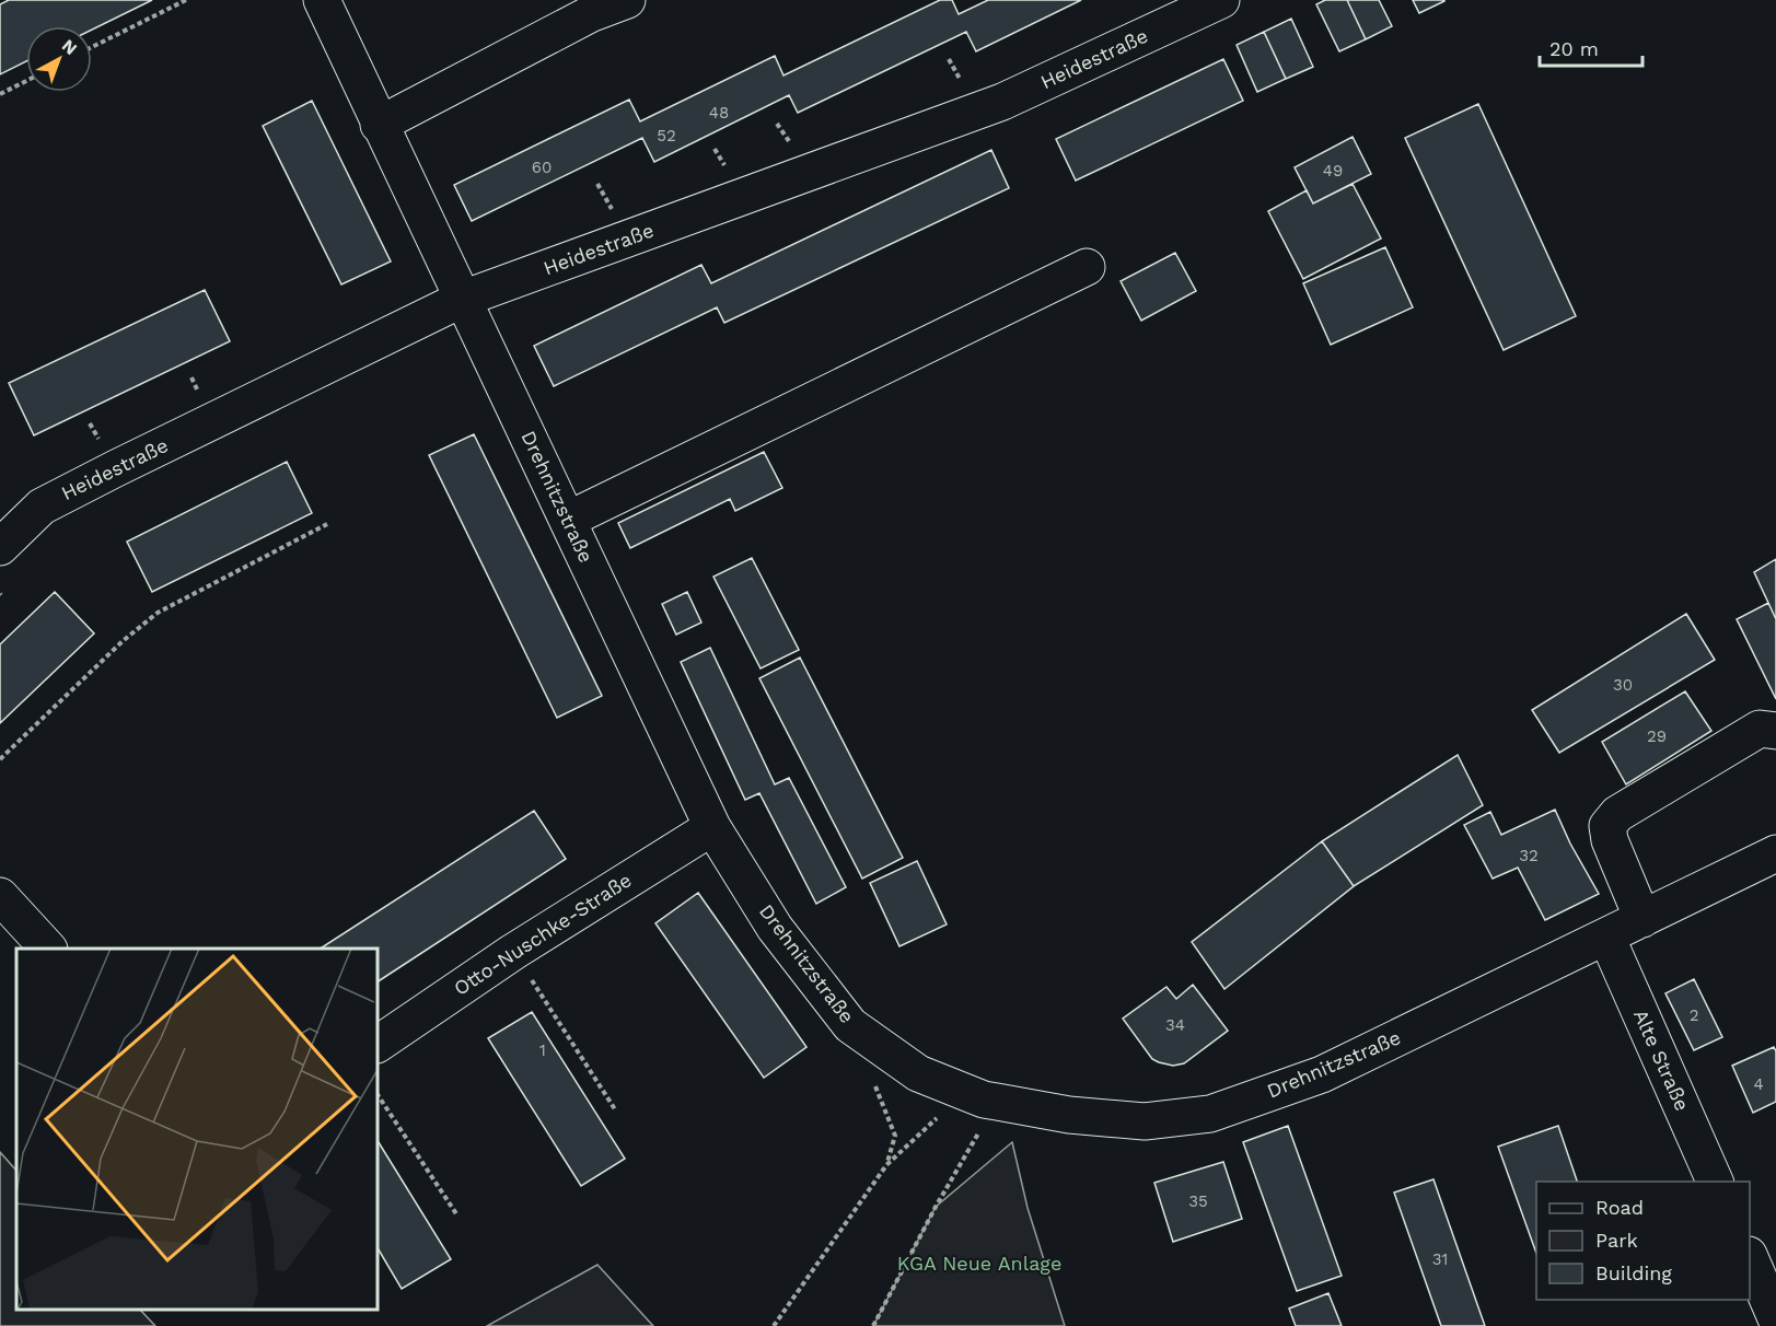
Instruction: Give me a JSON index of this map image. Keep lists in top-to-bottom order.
{
  "streets": {
    "street": [
      "Heidestraße",
      "Drehnitzstraße",
      "Otto-Nuschke-Straße",
      "Alte Straße"
    ]
  },
  "crossings": [
    ["Heidestraße", "Drehnitzstraße"],
    ["Drehnitzstraße", "Otto-Nuschke-Straße"],
    ["Drehnitzstraße", "Alte Straße"]
  ],
  "parks": ["KGA Neue Anlage"],
  "house_numbers": [
    "48",
    "52",
    "60",
    "49",
    "30",
    "29",
    "32",
    "2",
    "34",
    "1",
    "4",
    "35",
    "31"
  ],
  "legend": ["Road", "Park", "Building"],
  "scale_bar": "20 m",
  "north": "top right"
}
